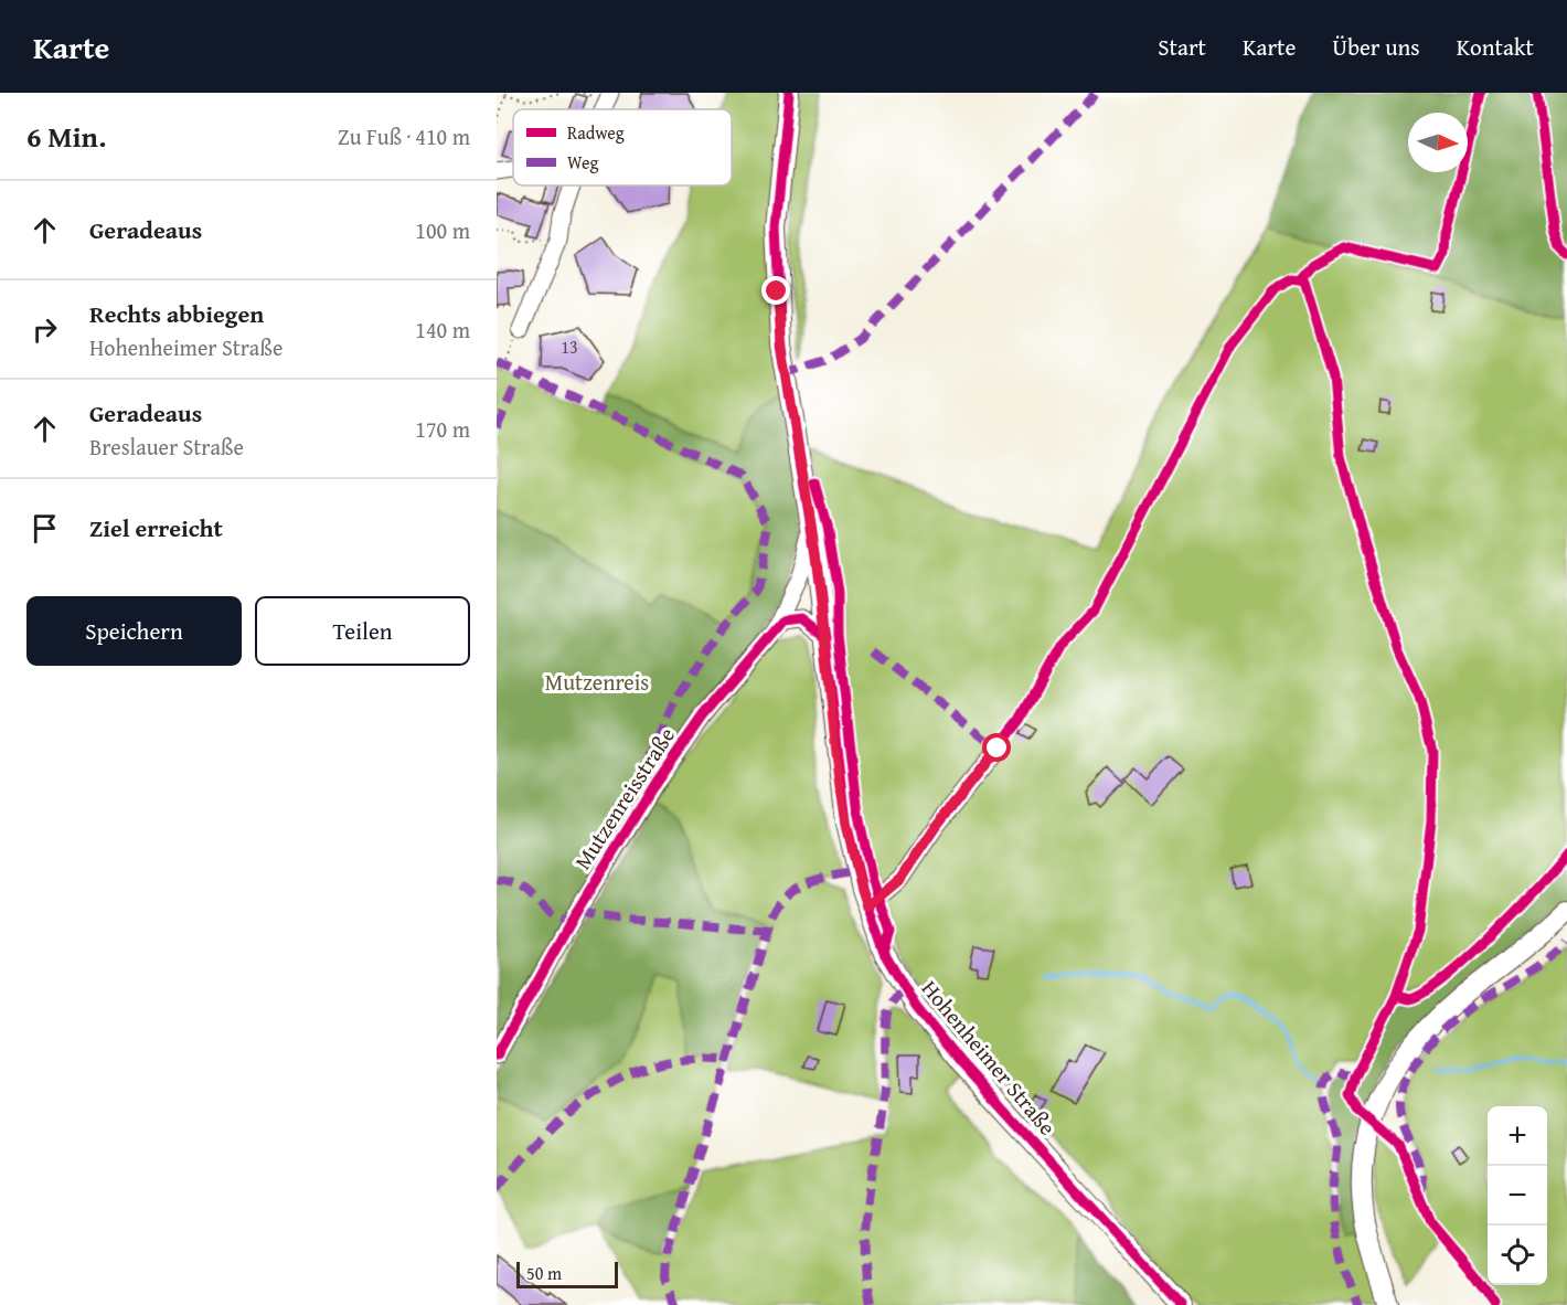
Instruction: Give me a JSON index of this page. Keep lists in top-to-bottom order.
{
  "streets": {
    "main road": ["Hohenheimer Straße"],
    "street": ["Mutzenreisstraße"]
  },
  "crossings": [
    ["Mutzenreisstraße", "Hohenheimer Straße"]
  ],
  "parks": ["Mutzenreis"],
  "house_numbers": ["13"],
  "legend": ["Radweg", "Weg"],
  "scale_bar": "50 m",
  "north": "right",
  "page": {
    "header": "Karte",
    "nav": [
      "Start",
      "Karte",
      "Über uns",
      "Kontakt"
    ],
    "heading": ["6 Min.", "Zu Fuß · 410 m"],
    "list": [
      ["Geradeaus", "100 m"],
      ["Rechts abbiegen", "Hohenheimer Straße", "140 m"],
      ["Geradeaus", "Breslauer Straße", "170 m"],
      "Ziel erreicht"
    ],
    "buttons": ["Speichern", "Teilen"],
    "map_buttons": ["+", "−"],
    "scale": "50 m"
  }
}
